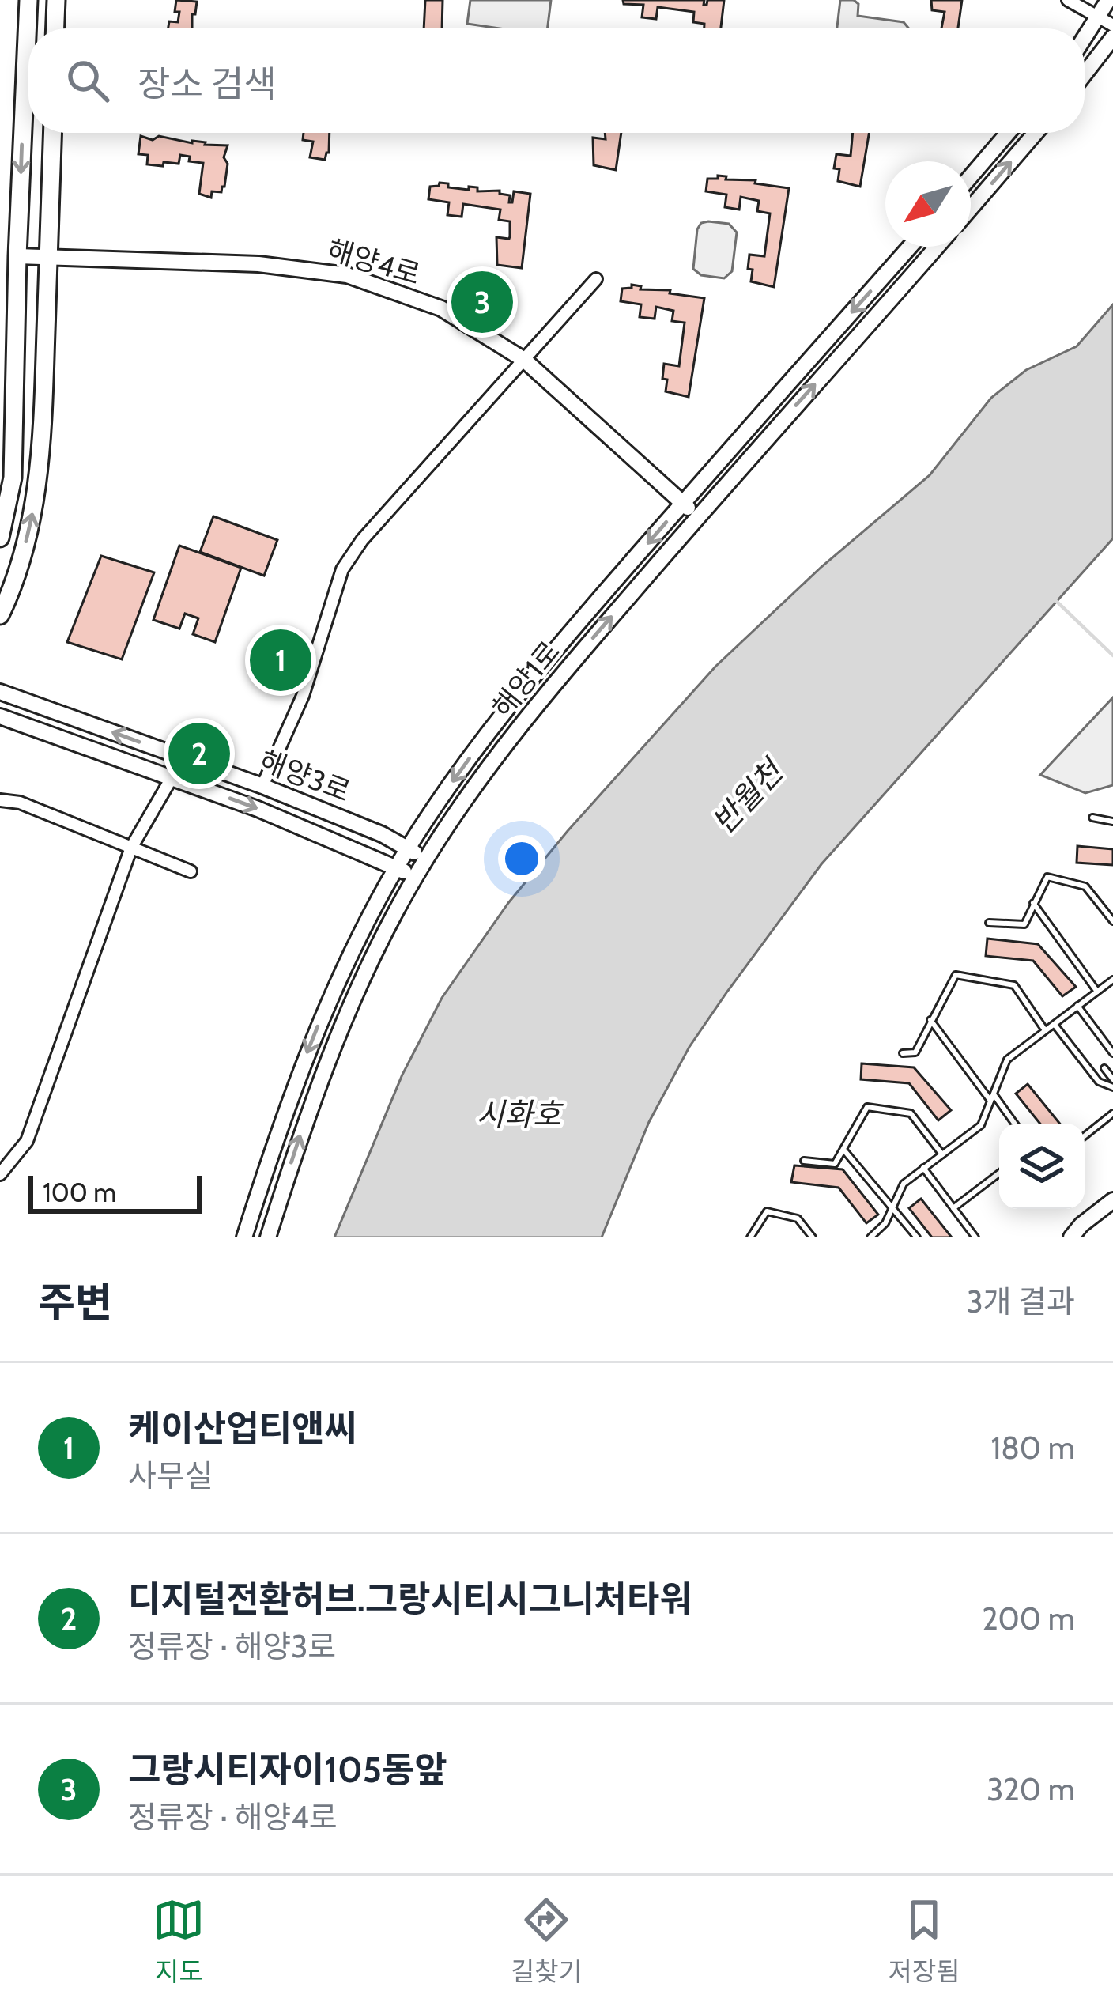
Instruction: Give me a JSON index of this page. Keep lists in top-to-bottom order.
{
  "streets": {
    "street": ["해양4로", "해양1로", "해양3로"]
  },
  "crossings": [
    ["해양4로", "해양1로"],
    ["해양1로", "해양3로"]
  ],
  "water": ["반월천", "시화호"],
  "scale_bar": "100 m",
  "north": "bottom left",
  "page": {
    "search": "장소 검색",
    "pins": ["3", "1", "2"],
    "scale": "100 m",
    "heading": ["주변", "3개 결과"],
    "list": [
      {
        "mark": "1",
        "name": "케이산업티앤씨",
        "note": "사무실",
        "value": "180 m"
      },
      {
        "mark": "2",
        "name": "디지털전환허브.그랑시티시그니처타워",
        "note": "정류장 · 해양3로",
        "value": "200 m"
      },
      {
        "mark": "3",
        "name": "그랑시티자이105동앞",
        "note": "정류장 · 해양4로",
        "value": "320 m"
      }
    ],
    "nav": ["지도", "길찾기", "저장됨"]
  }
}
